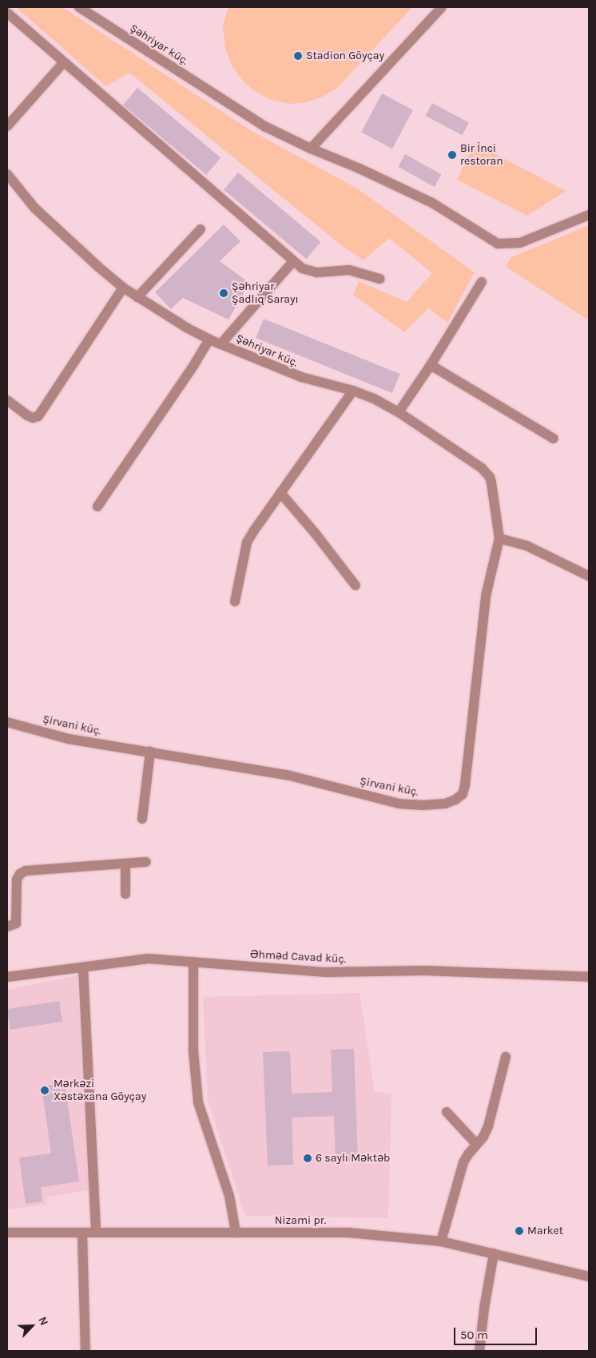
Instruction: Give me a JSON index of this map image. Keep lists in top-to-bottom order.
{
  "streets": {
    "street": [
      "Şəhriyar küç.",
      "Şirvani küç.",
      "Əhməd Cavad küç.",
      "Nizami pr."
    ]
  },
  "crossings": [
    ["Şəhriyar küç.", "Şirvani küç."]
  ],
  "places": [
    "Stadion Göyçay",
    "Bir İnci restoran",
    "Şəhriyar Şadlıq Sarayı",
    "Mərkəzi Xəstəxana Göyçay",
    "6 saylı Məktəb",
    "Market"
  ],
  "scale_bar": "50 m",
  "north": "top right"
}
